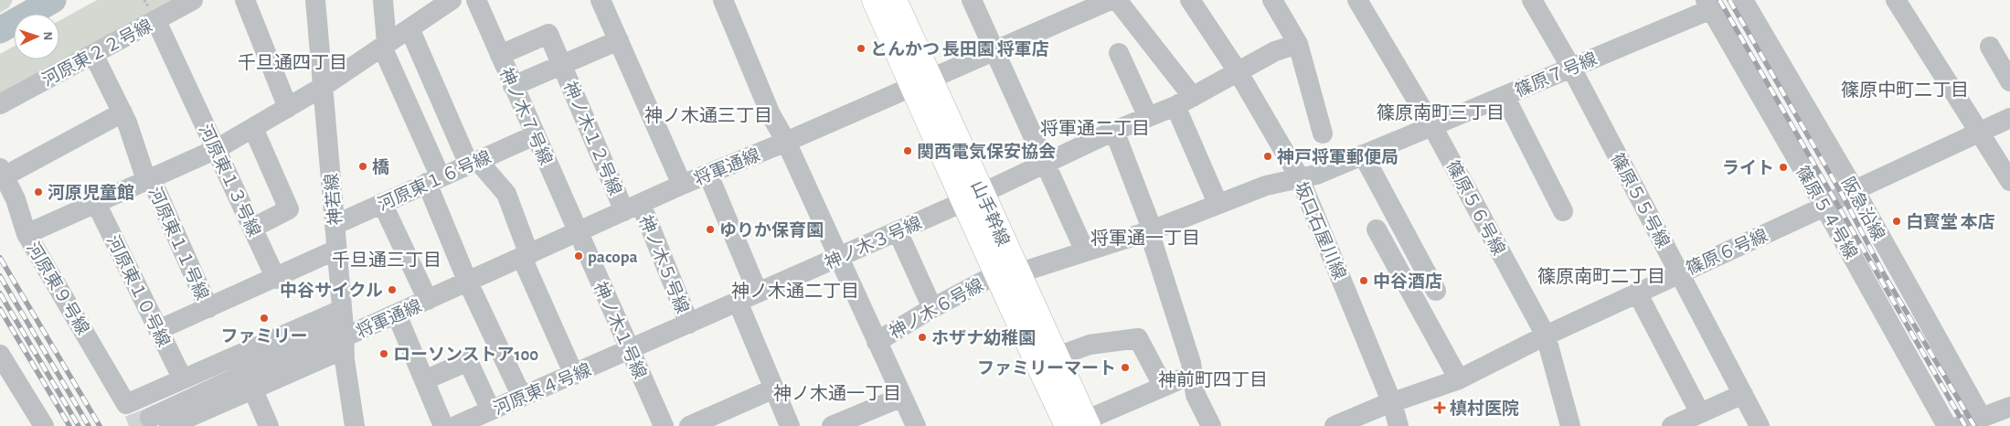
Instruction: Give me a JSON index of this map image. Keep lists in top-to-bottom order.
{
  "streets": {
    "main road": ["山手幹線"],
    "street": [
      "河原東２２号線",
      "篠原７号線",
      "神ノ木７号線",
      "神ノ木１２号線",
      "将軍通線",
      "河原東１３号線",
      "河原東１６号線",
      "神若線",
      "篠原５５号線",
      "篠原５６号線",
      "阪急沿線",
      "篠原５４号線",
      "坂口石屋川線",
      "神ノ木３号線",
      "河原東１１号線",
      "篠原６号線",
      "神ノ木５号線",
      "河原東９号線",
      "河原東１０号線",
      "神ノ木６号線",
      "神ノ木１号線",
      "河原東４号線"
    ]
  },
  "crossings": [
    ["河原東２２号線", "河原東１３号線"],
    ["河原東２２号線", "河原東１１号線"],
    ["篠原７号線", "篠原５５号線"],
    ["篠原７号線", "篠原５６号線"],
    ["篠原７号線", "篠原５４号線"],
    ["篠原７号線", "坂口石屋川線"],
    ["篠原７号線", "神ノ木６号線"],
    ["神ノ木７号線", "神ノ木１２号線"],
    ["神ノ木７号線", "将軍通線"],
    ["神ノ木７号線", "河原東１６号線"],
    ["神ノ木７号線", "神ノ木１号線"],
    ["神ノ木１２号線", "将軍通線"],
    ["神ノ木１２号線", "神ノ木５号線"],
    ["将軍通線", "神若線"],
    ["将軍通線", "山手幹線"],
    ["将軍通線", "神ノ木５号線"],
    ["将軍通線", "神ノ木１号線"],
    ["河原東１６号線", "神若線"],
    ["篠原５５号線", "篠原６号線"],
    ["篠原５６号線", "篠原６号線"],
    ["阪急沿線", "篠原６号線"],
    ["篠原５４号線", "篠原６号線"],
    ["山手幹線", "神ノ木３号線"],
    ["山手幹線", "神ノ木６号線"],
    ["坂口石屋川線", "神ノ木３号線"],
    ["坂口石屋川線", "篠原６号線"],
    ["神ノ木３号線", "神ノ木５号線"],
    ["神ノ木３号線", "神ノ木１号線"],
    ["神ノ木３号線", "河原東４号線"],
    ["河原東９号線", "河原東１０号線"],
    ["神ノ木１号線", "河原東４号線"]
  ],
  "districts": [
    "千旦通四丁目",
    "篠原中町二丁目",
    "篠原南町三丁目",
    "神ノ木通三丁目",
    "将軍通二丁目",
    "将軍通一丁目",
    "千旦通三丁目",
    "篠原南町二丁目",
    "神ノ木通二丁目",
    "神前町四丁目",
    "神ノ木通一丁目"
  ],
  "places": {
    "other": [
      "とんかつ 長田園 将軍店",
      "関西電気保安協会",
      "神戸将軍郵便局",
      "橋",
      "ライト",
      "河原児童館",
      "白寳堂 本店",
      "ゆりか保育園",
      "pacopa",
      "中谷酒店",
      "中谷サイクル",
      "ファミリー",
      "ホザナ幼稚園",
      "ローソンストア100",
      "ファミリーマート"
    ],
    "health": ["槙村医院"]
  },
  "north": "right"
}
